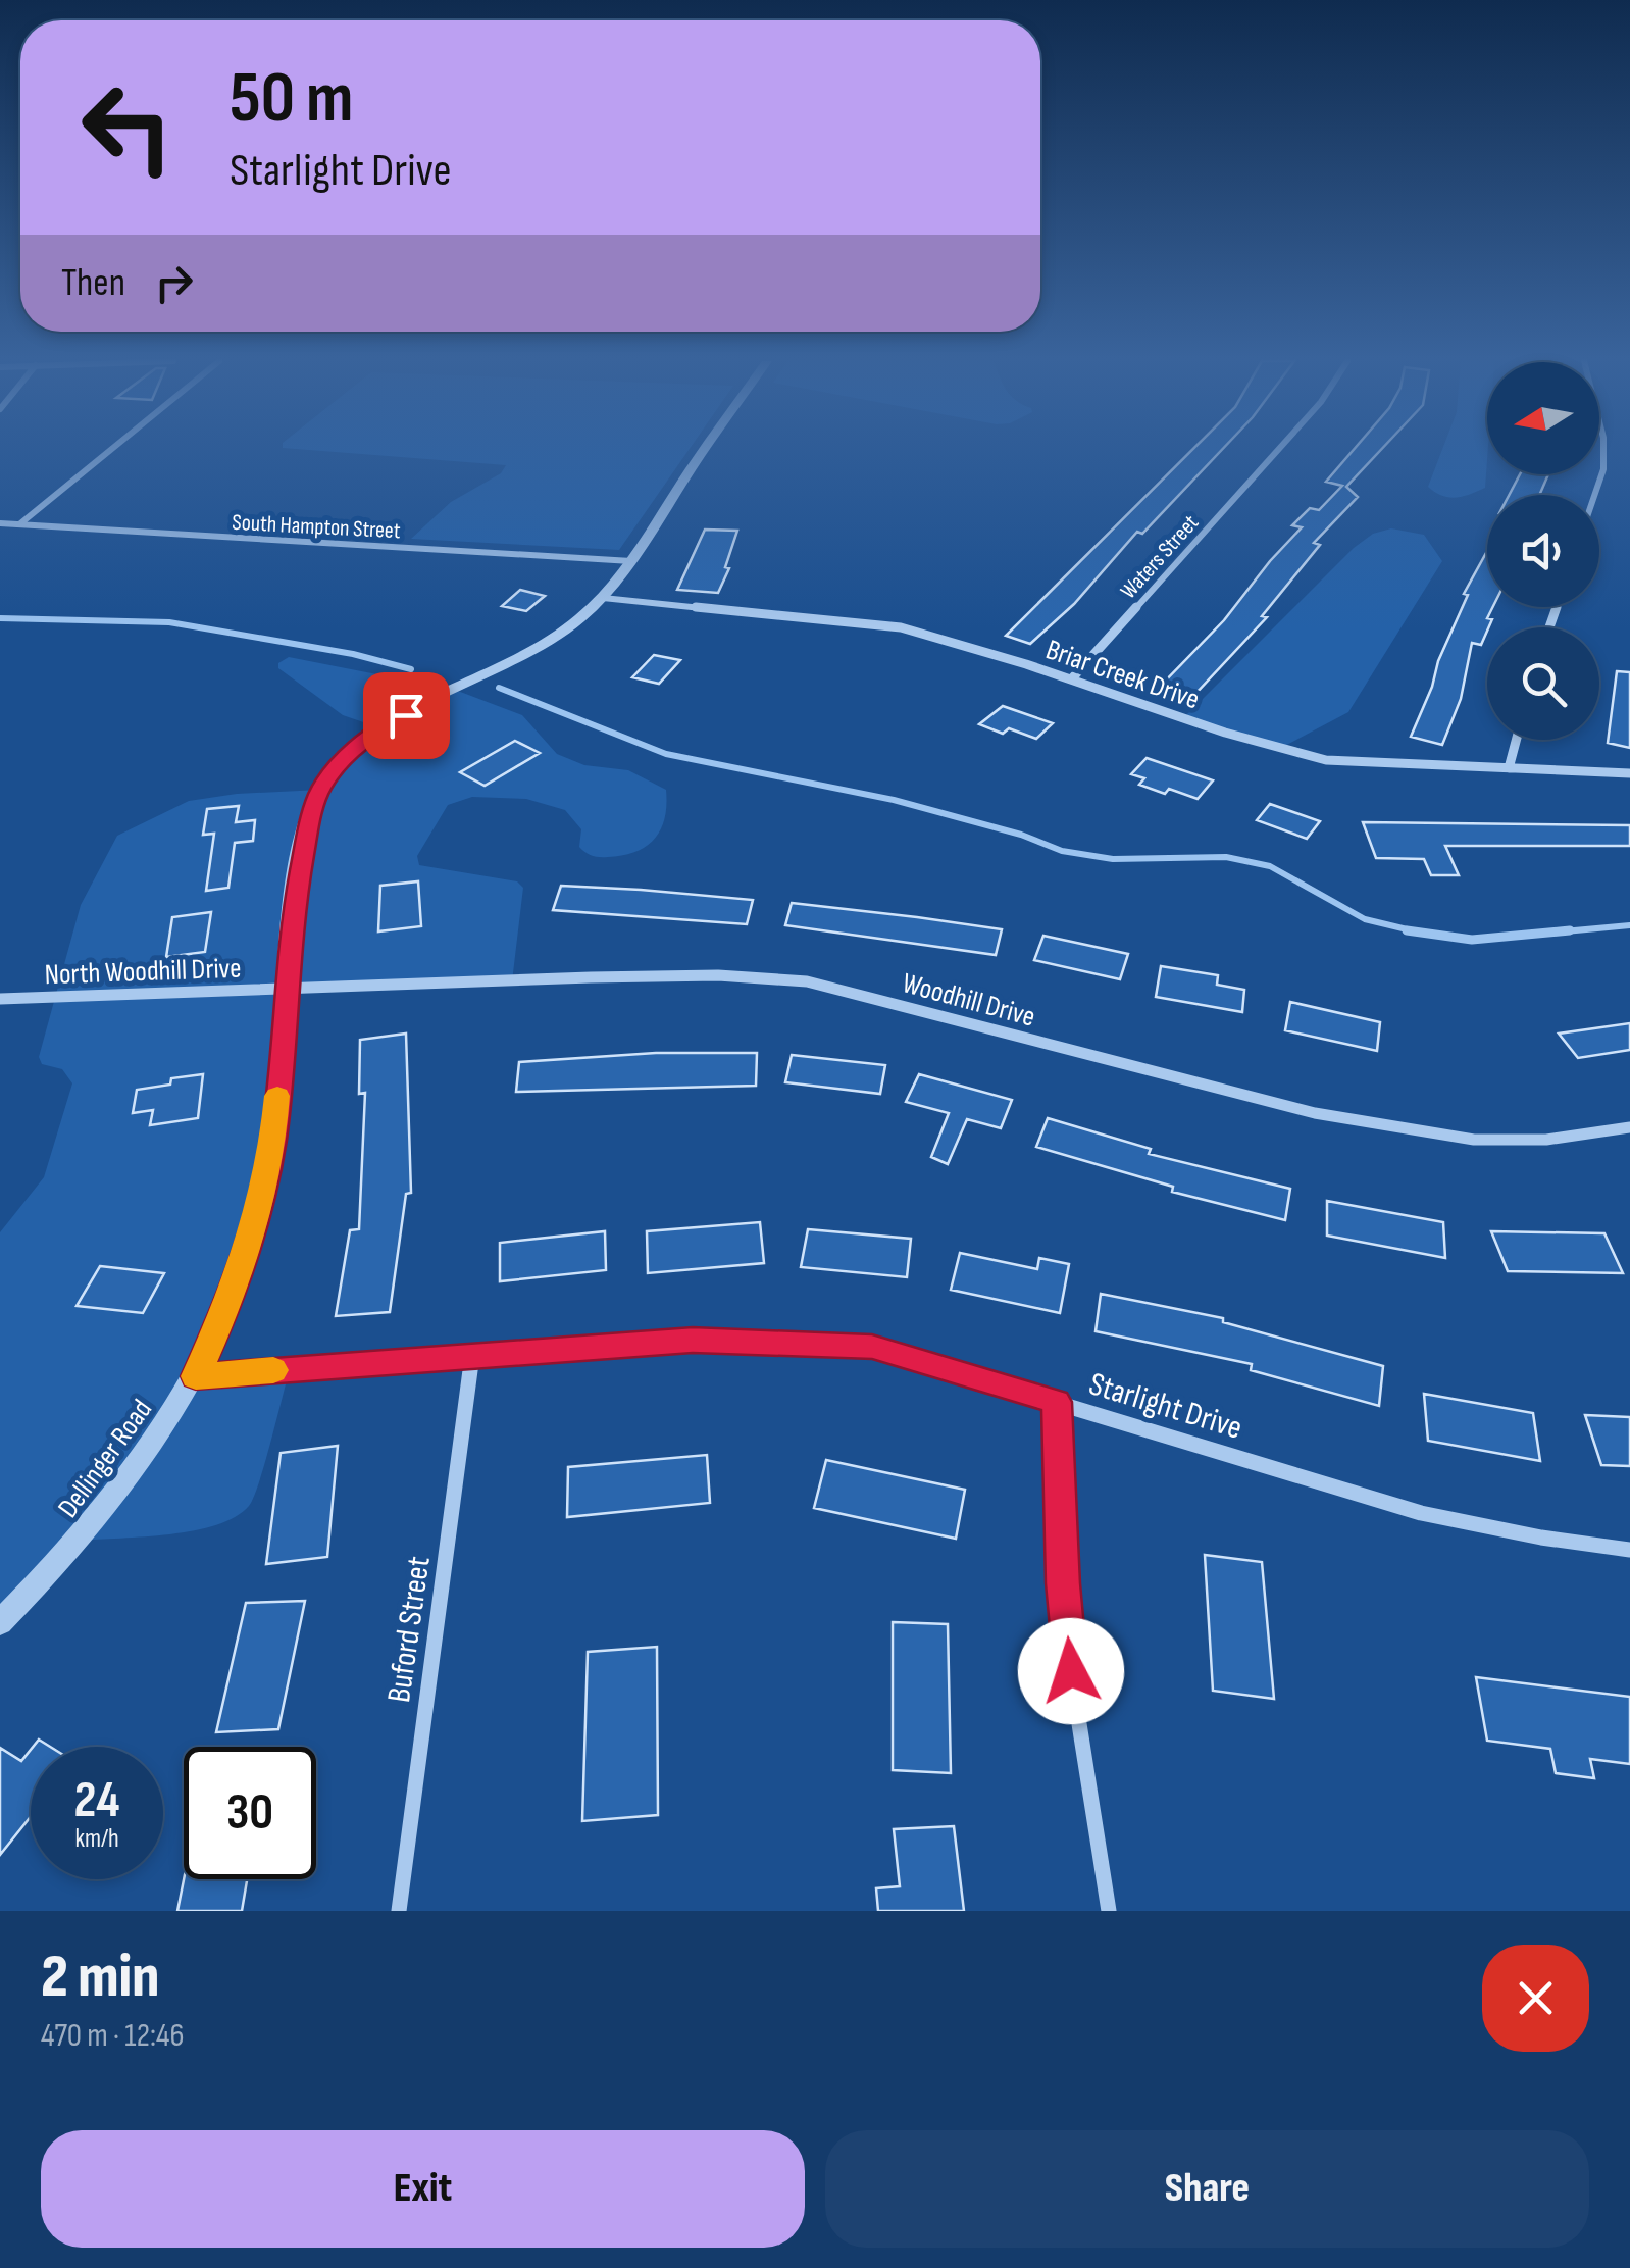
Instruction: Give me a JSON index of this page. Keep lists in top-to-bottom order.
{
  "streets": {
    "street": [
      "South Hampton Street",
      "Waters Street",
      "Briar Creek Drive",
      "North Woodhill Drive",
      "Woodhill Drive",
      "Starlight Drive",
      "Dellinger Road",
      "Buford Street"
    ]
  },
  "crossings": [
    ["South Hampton Street", "Dellinger Road"],
    ["Waters Street", "Briar Creek Drive"],
    ["Briar Creek Drive", "Dellinger Road"],
    ["North Woodhill Drive", "Woodhill Drive"],
    ["North Woodhill Drive", "Dellinger Road"],
    ["Woodhill Drive", "Dellinger Road"],
    ["Starlight Drive", "Dellinger Road"],
    ["Starlight Drive", "Buford Street"]
  ],
  "north": "left",
  "page": {
    "turn": ["50 m", "Starlight Drive"],
    "then": "Then",
    "speed": "24 km/h",
    "limit": "30",
    "heading": ["2 min", "470 m · 12:46"],
    "buttons": ["Exit", "Share"]
  }
}
